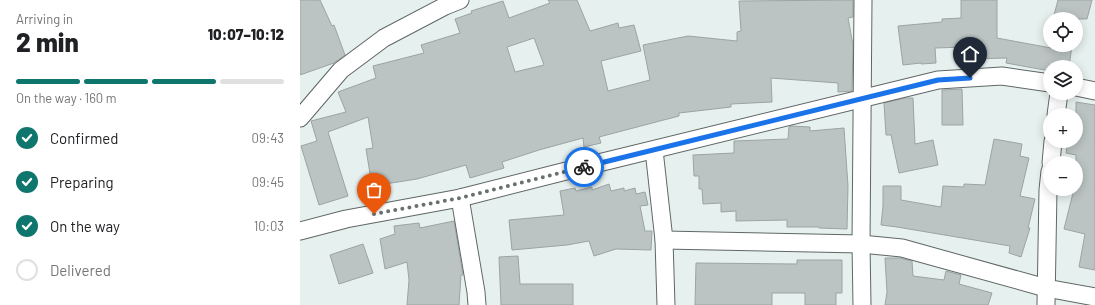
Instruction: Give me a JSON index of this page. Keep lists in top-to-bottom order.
{
  "page": {
    "heading": ["2 min", "Arriving in", "10:07–10:12"],
    "map_buttons": ["+", "−"],
    "bar": "On the way · 160 m",
    "list": [
      ["Confirmed", "09:43"],
      ["Preparing", "09:45"],
      ["On the way", "10:03"],
      "Delivered"
    ]
  }
}
